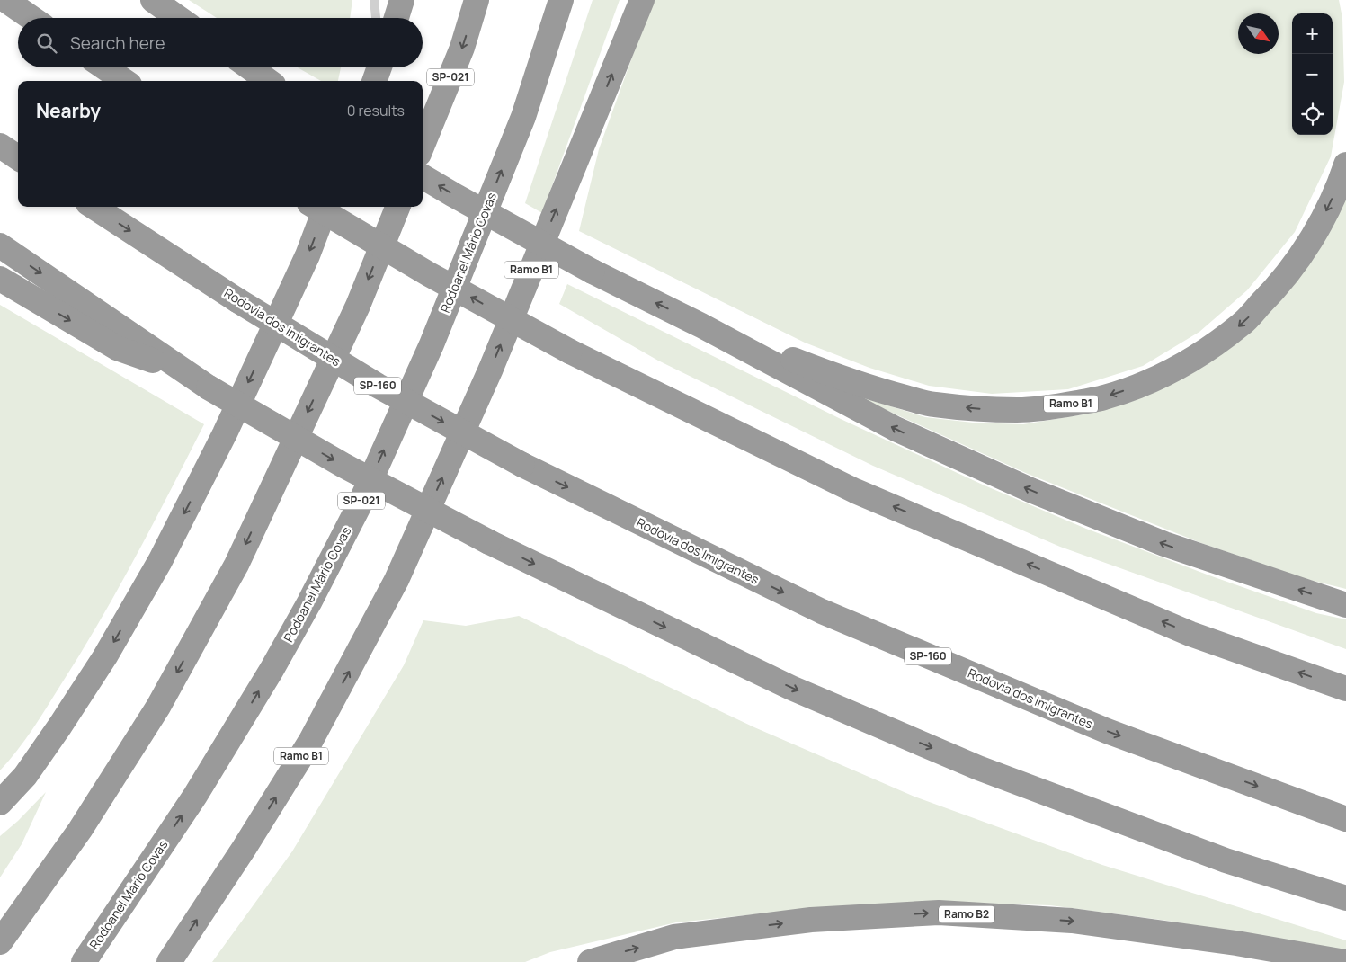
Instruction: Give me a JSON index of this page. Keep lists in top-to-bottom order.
{
  "streets": {
    "highway": [
      "SP-021",
      "Rodoanel Mário Covas",
      "Ramo B1",
      "Rodovia dos Imigrantes",
      "SP-160",
      "Ramo B2"
    ]
  },
  "north": "bottom right",
  "page": {
    "map_buttons": ["+", "−"],
    "search": "Search here",
    "heading": ["Nearby", "0 results"]
  }
}
